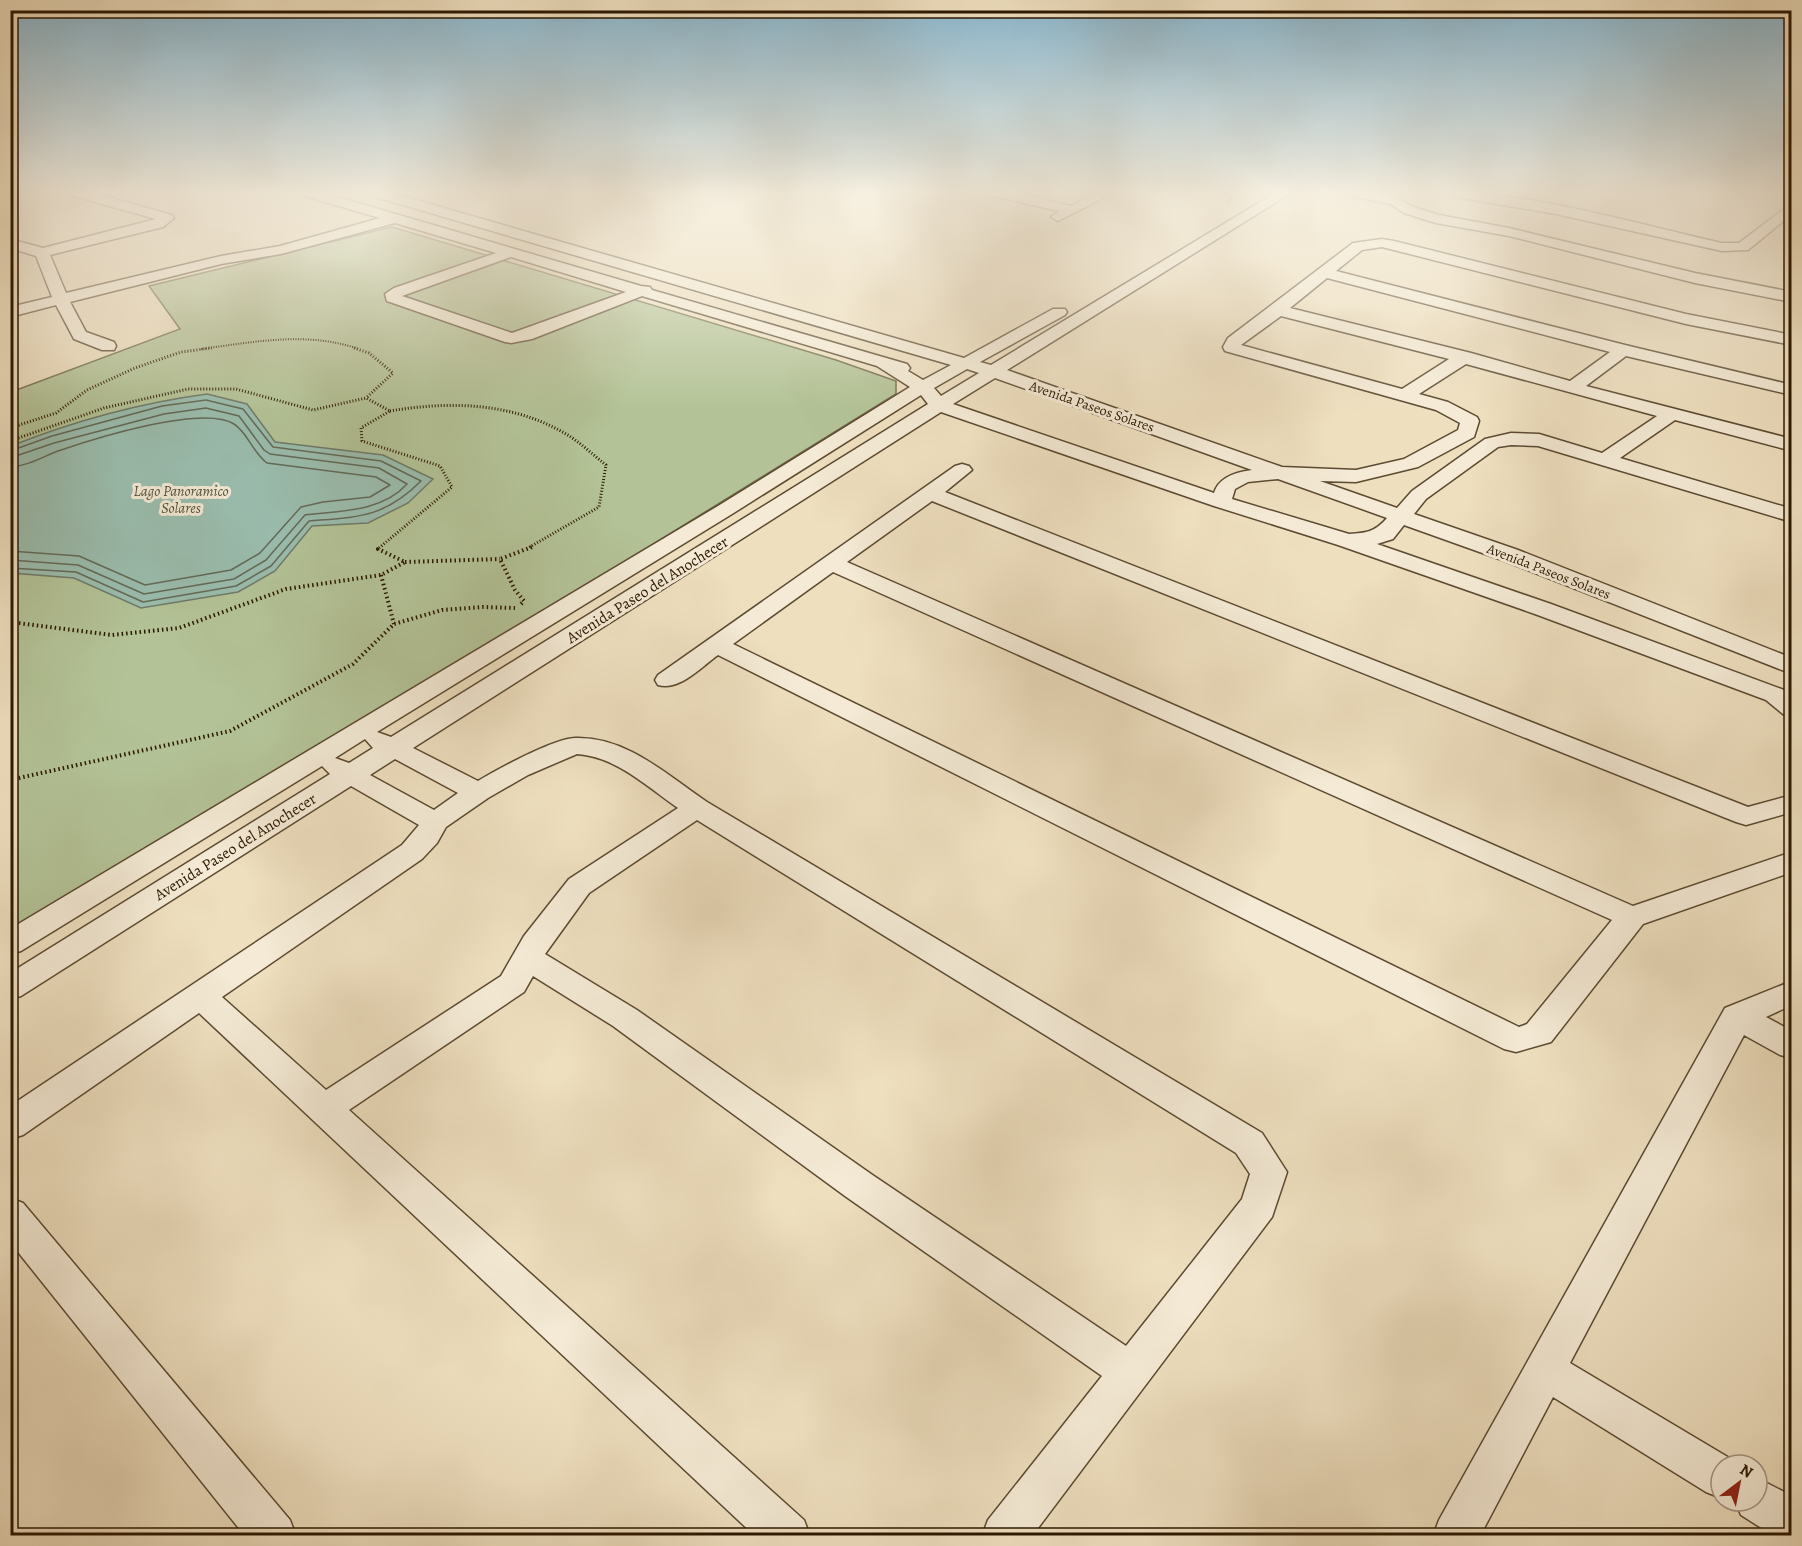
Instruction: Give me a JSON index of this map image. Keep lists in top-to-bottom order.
{
  "streets": {
    "street": ["Avenida Paseos Solares", "Avenida Paseo del Anochecer"]
  },
  "crossings": [
    ["Avenida Paseos Solares", "Avenida Paseo del Anochecer"]
  ],
  "water": ["Lago Panoramico Solares"],
  "north": "top right"
}
